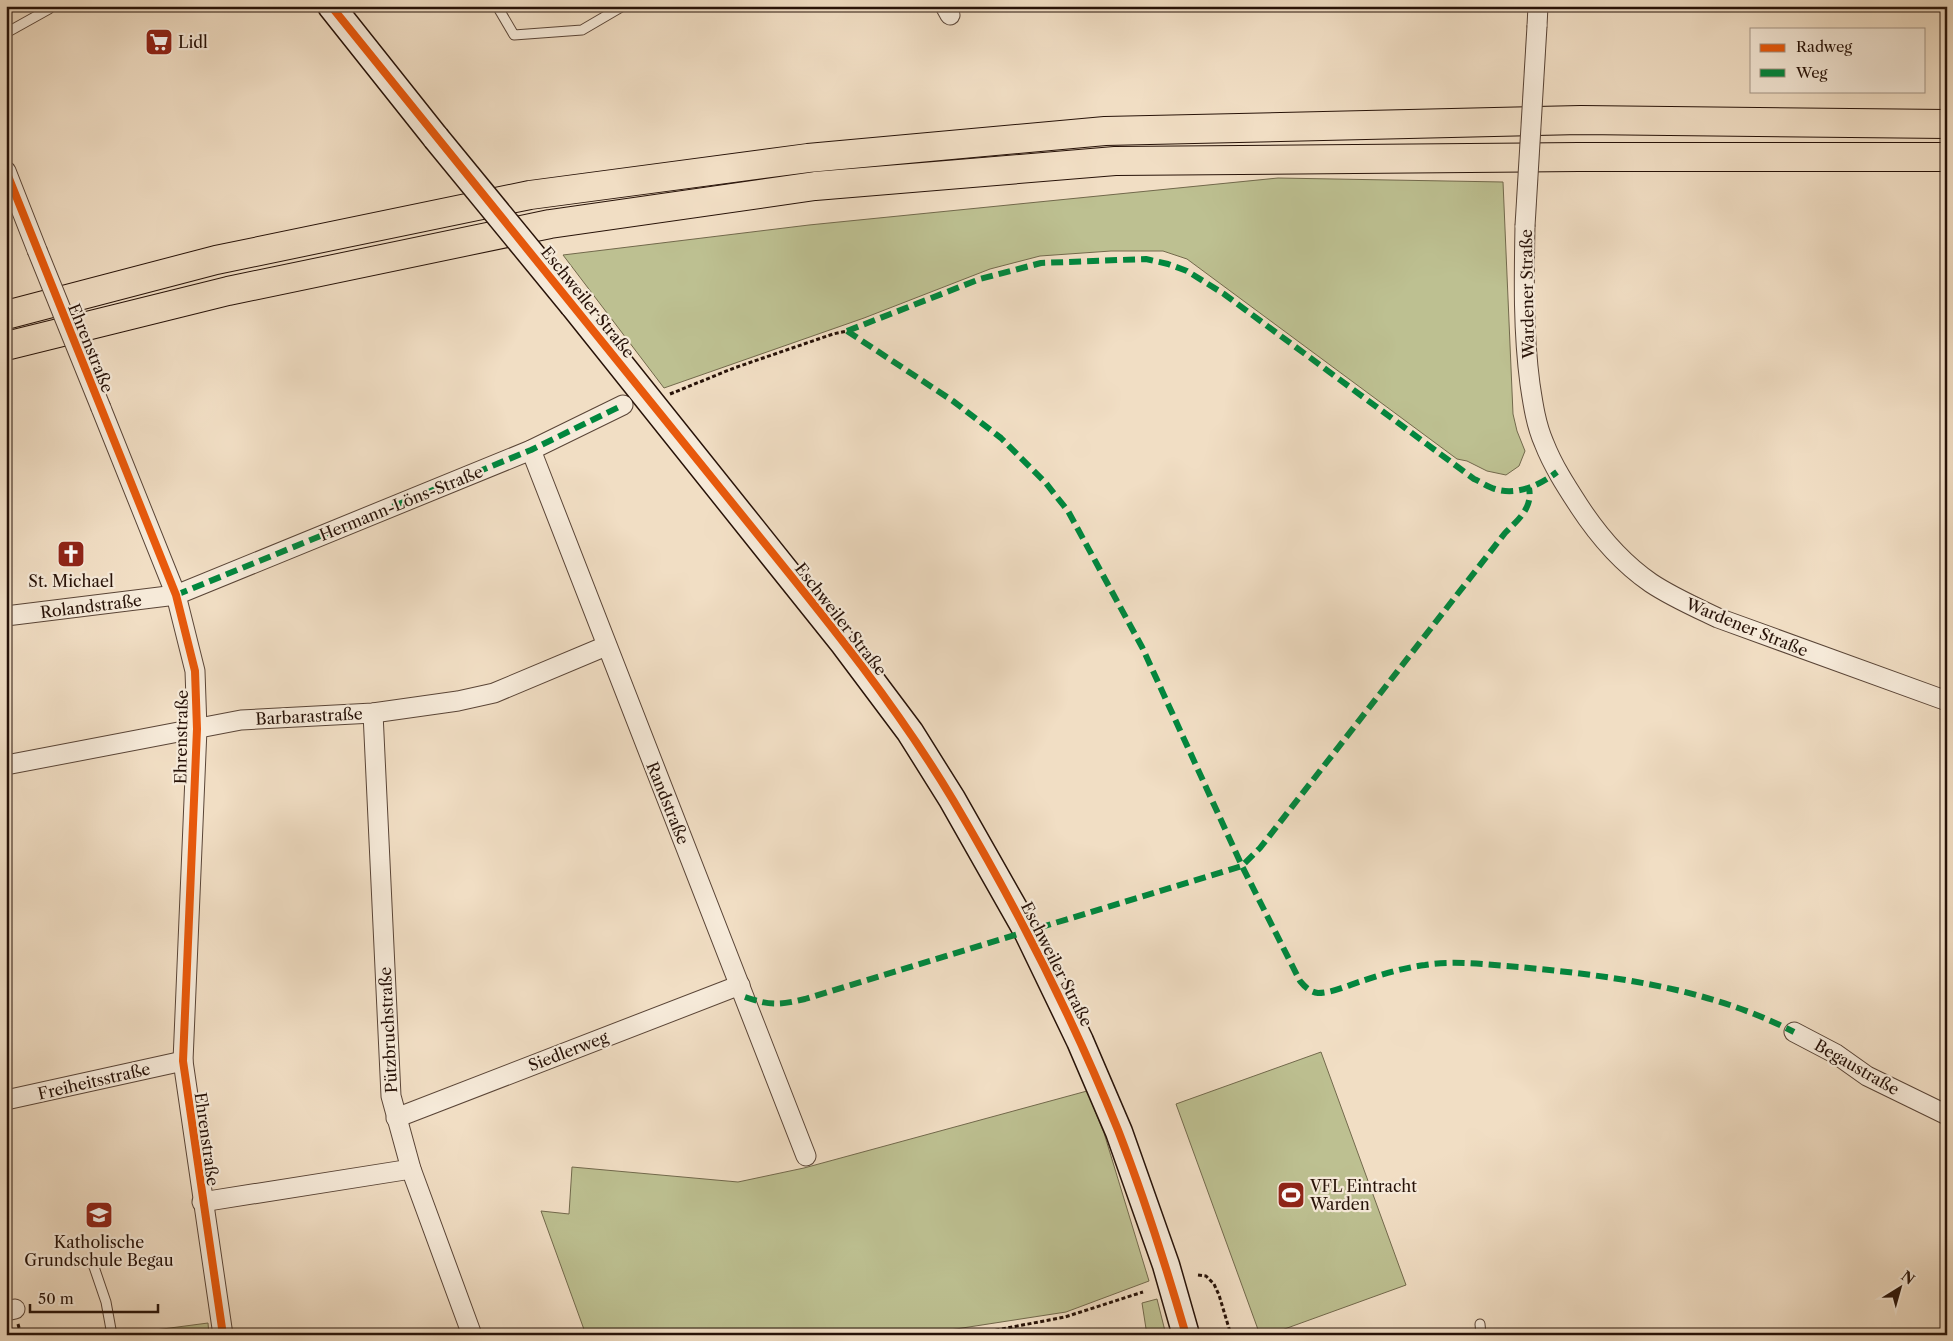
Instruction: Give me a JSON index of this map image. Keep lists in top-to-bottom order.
{
  "streets": {
    "street": [
      "Wardener Straße",
      "Eschweiler Straße",
      "Ehrenstraße",
      "Hermann-Löns-Straße",
      "Rolandstraße",
      "Barbarastraße",
      "Randstraße",
      "Pützbruchstraße",
      "Siedlerweg",
      "Begaustraße",
      "Freiheitsstraße"
    ]
  },
  "crossings": [
    ["Ehrenstraße", "Hermann-Löns-Straße"],
    ["Ehrenstraße", "Rolandstraße"],
    ["Ehrenstraße", "Barbarastraße"],
    ["Ehrenstraße", "Freiheitsstraße"],
    ["Hermann-Löns-Straße", "Rolandstraße"],
    ["Hermann-Löns-Straße", "Randstraße"],
    ["Barbarastraße", "Randstraße"],
    ["Barbarastraße", "Pützbruchstraße"],
    ["Randstraße", "Siedlerweg"],
    ["Pützbruchstraße", "Siedlerweg"]
  ],
  "places": {
    "supermarket": ["Lidl"],
    "church": ["St. Michael"],
    "sports": ["VFL Eintracht Warden"],
    "school or university": ["Katholische Grundschule Begau"]
  },
  "legend": ["Radweg", "Weg"],
  "scale_bar": "50 m",
  "north": "top right"
}
